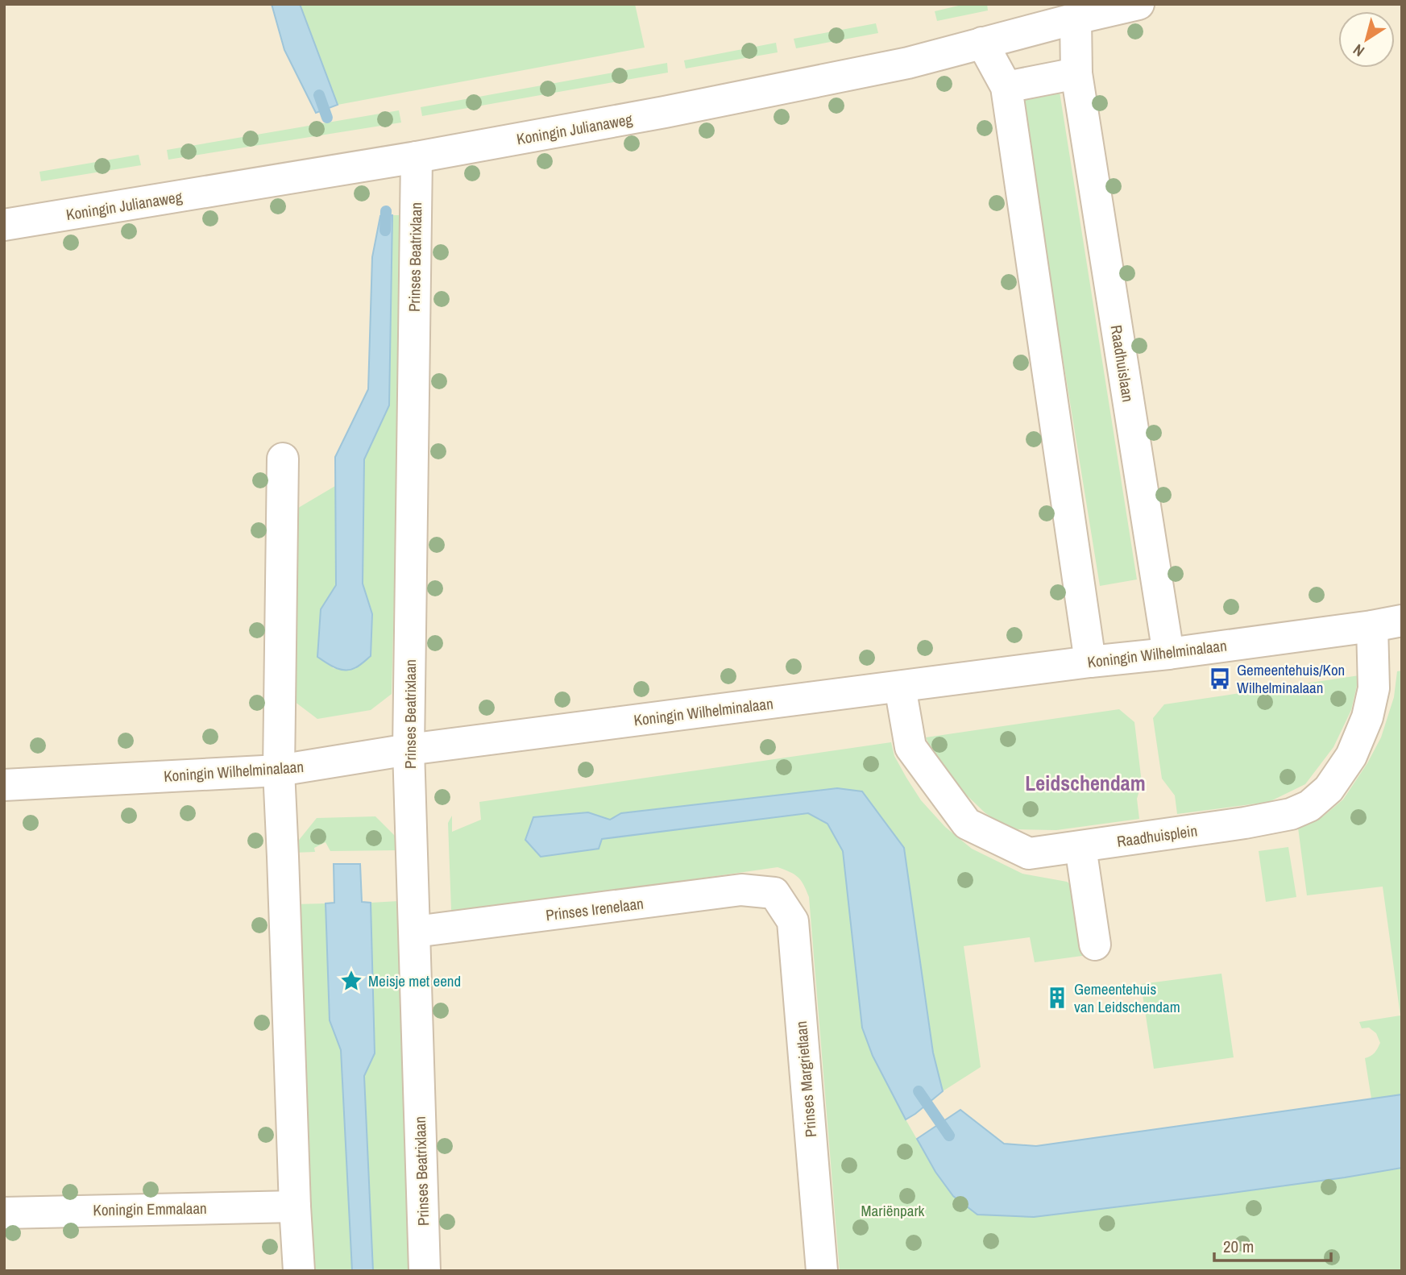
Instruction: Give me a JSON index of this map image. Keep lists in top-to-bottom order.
{
  "streets": {
    "street": [
      "Koningin Julianaweg",
      "Prinses Beatrixlaan",
      "Raadhuislaan",
      "Koningin Wilhelminalaan",
      "Raadhuisplein",
      "Prinses Irenelaan",
      "Prinses Margrietlaan",
      "Koningin Emmalaan"
    ]
  },
  "crossings": [
    ["Koningin Julianaweg", "Prinses Beatrixlaan"],
    ["Koningin Julianaweg", "Raadhuislaan"],
    ["Prinses Beatrixlaan", "Koningin Wilhelminalaan"],
    ["Prinses Beatrixlaan", "Prinses Irenelaan"],
    ["Raadhuislaan", "Koningin Wilhelminalaan"],
    ["Koningin Wilhelminalaan", "Raadhuisplein"],
    ["Prinses Irenelaan", "Prinses Margrietlaan"]
  ],
  "districts": ["Leidschendam"],
  "parks": ["Mariënpark"],
  "places": {
    "bus stop": ["Gemeentehuis/Kon Wilhelminalaan"],
    "place": ["Meisje met eend"],
    "building": ["Gemeentehuis van Leidschendam"]
  },
  "scale_bar": "20 m",
  "north": "bottom left"
}
